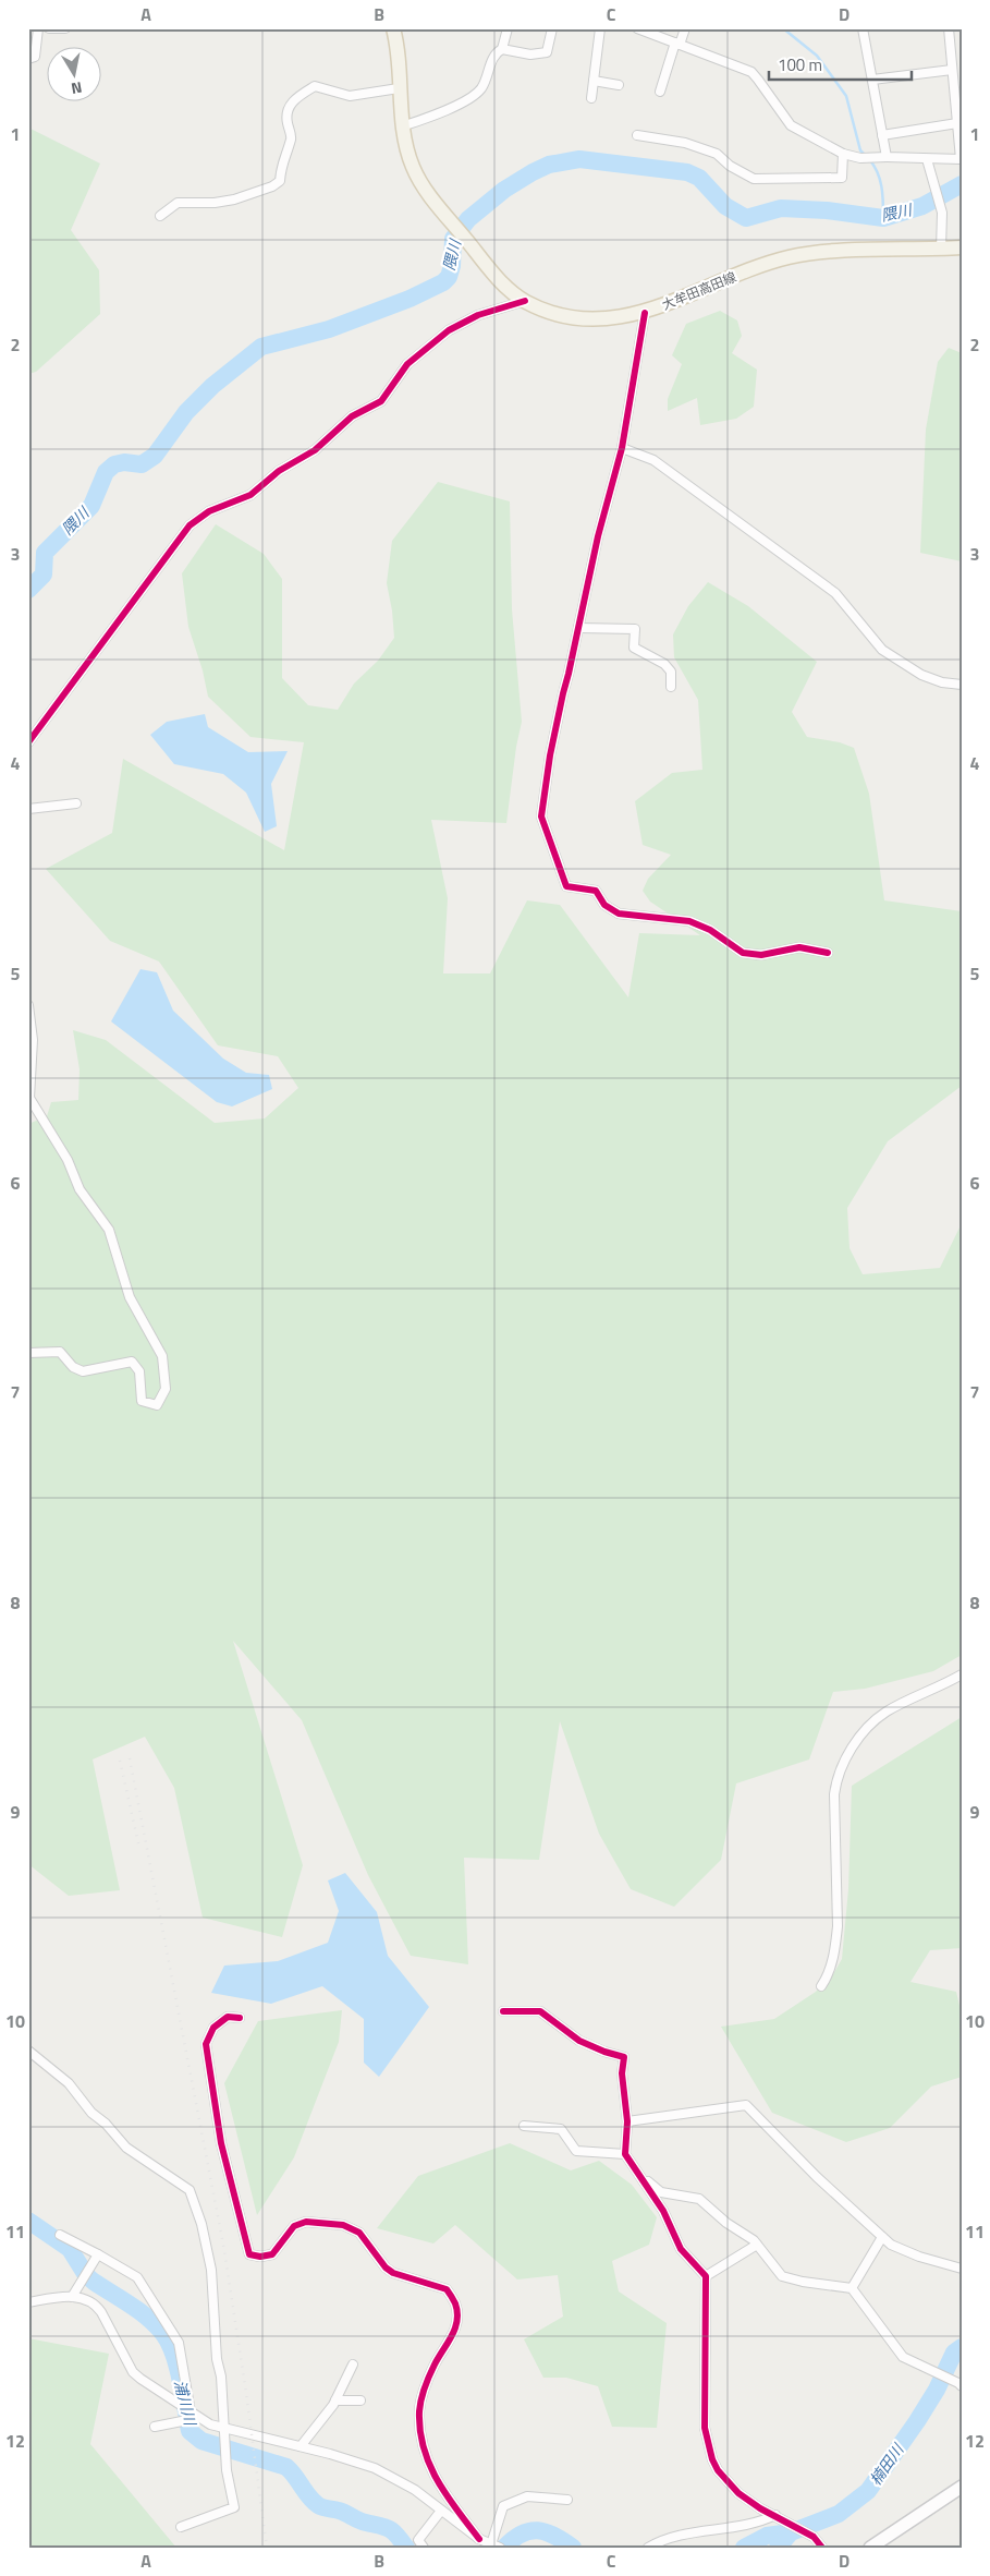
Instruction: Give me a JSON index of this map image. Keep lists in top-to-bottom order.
{
  "streets": {
    "main road": ["大牟田高田線"]
  },
  "water": ["隈川", "浦川川", "楠田川"],
  "scale_bar": "100 m",
  "north": "bottom",
  "grid": {
    "columns": [
      "A",
      "B",
      "C",
      "D"
    ],
    "rows": [
      "1",
      "2",
      "3",
      "4",
      "5",
      "6",
      "7",
      "8",
      "9",
      "10",
      "11",
      "12"
    ]
  }
}
